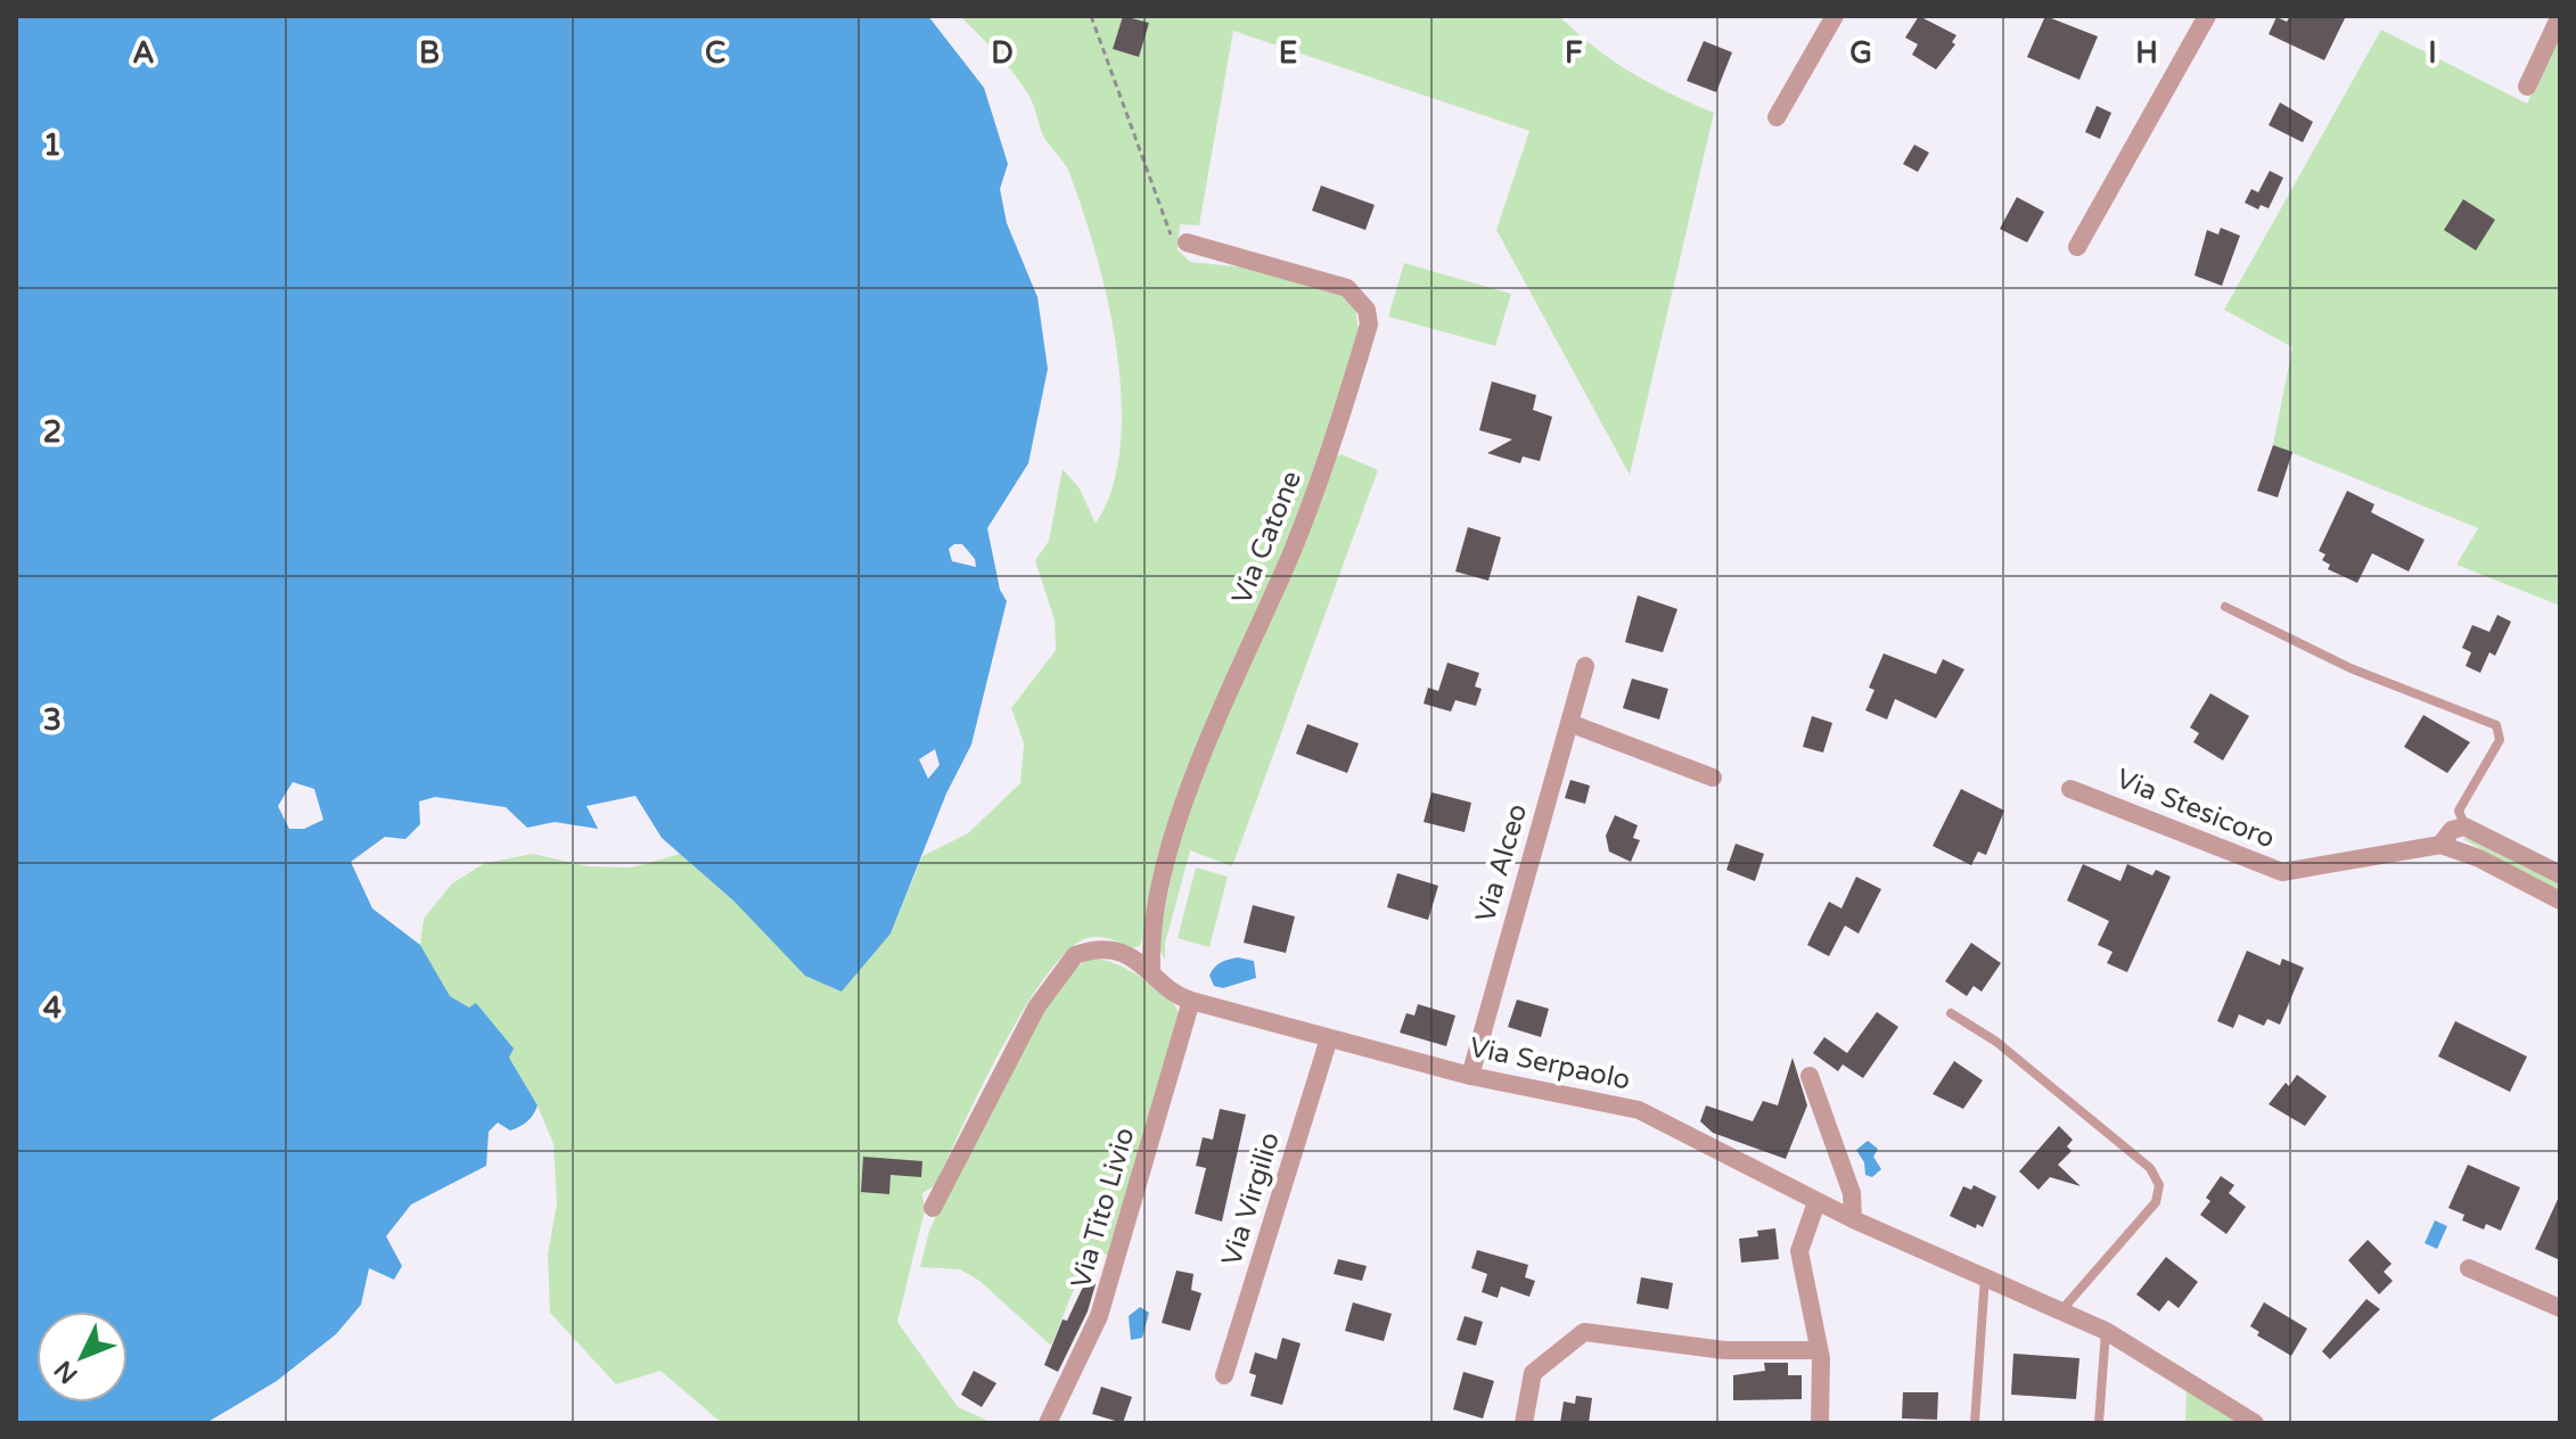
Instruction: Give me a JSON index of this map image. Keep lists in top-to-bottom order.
{
  "streets": {
    "street": [
      "Via Catone",
      "Via Stesicoro",
      "Via Alceo",
      "Via Serpaolo",
      "Via Virgilio",
      "Via Tito Livio"
    ]
  },
  "crossings": [
    ["Via Catone", "Via Serpaolo"],
    ["Via Alceo", "Via Serpaolo"],
    ["Via Serpaolo", "Via Virgilio"],
    ["Via Serpaolo", "Via Tito Livio"]
  ],
  "north": "bottom left",
  "grid": {
    "columns": [
      "A",
      "B",
      "C",
      "D",
      "E",
      "F",
      "G",
      "H",
      "I"
    ],
    "rows": [
      "1",
      "2",
      "3",
      "4"
    ]
  }
}
